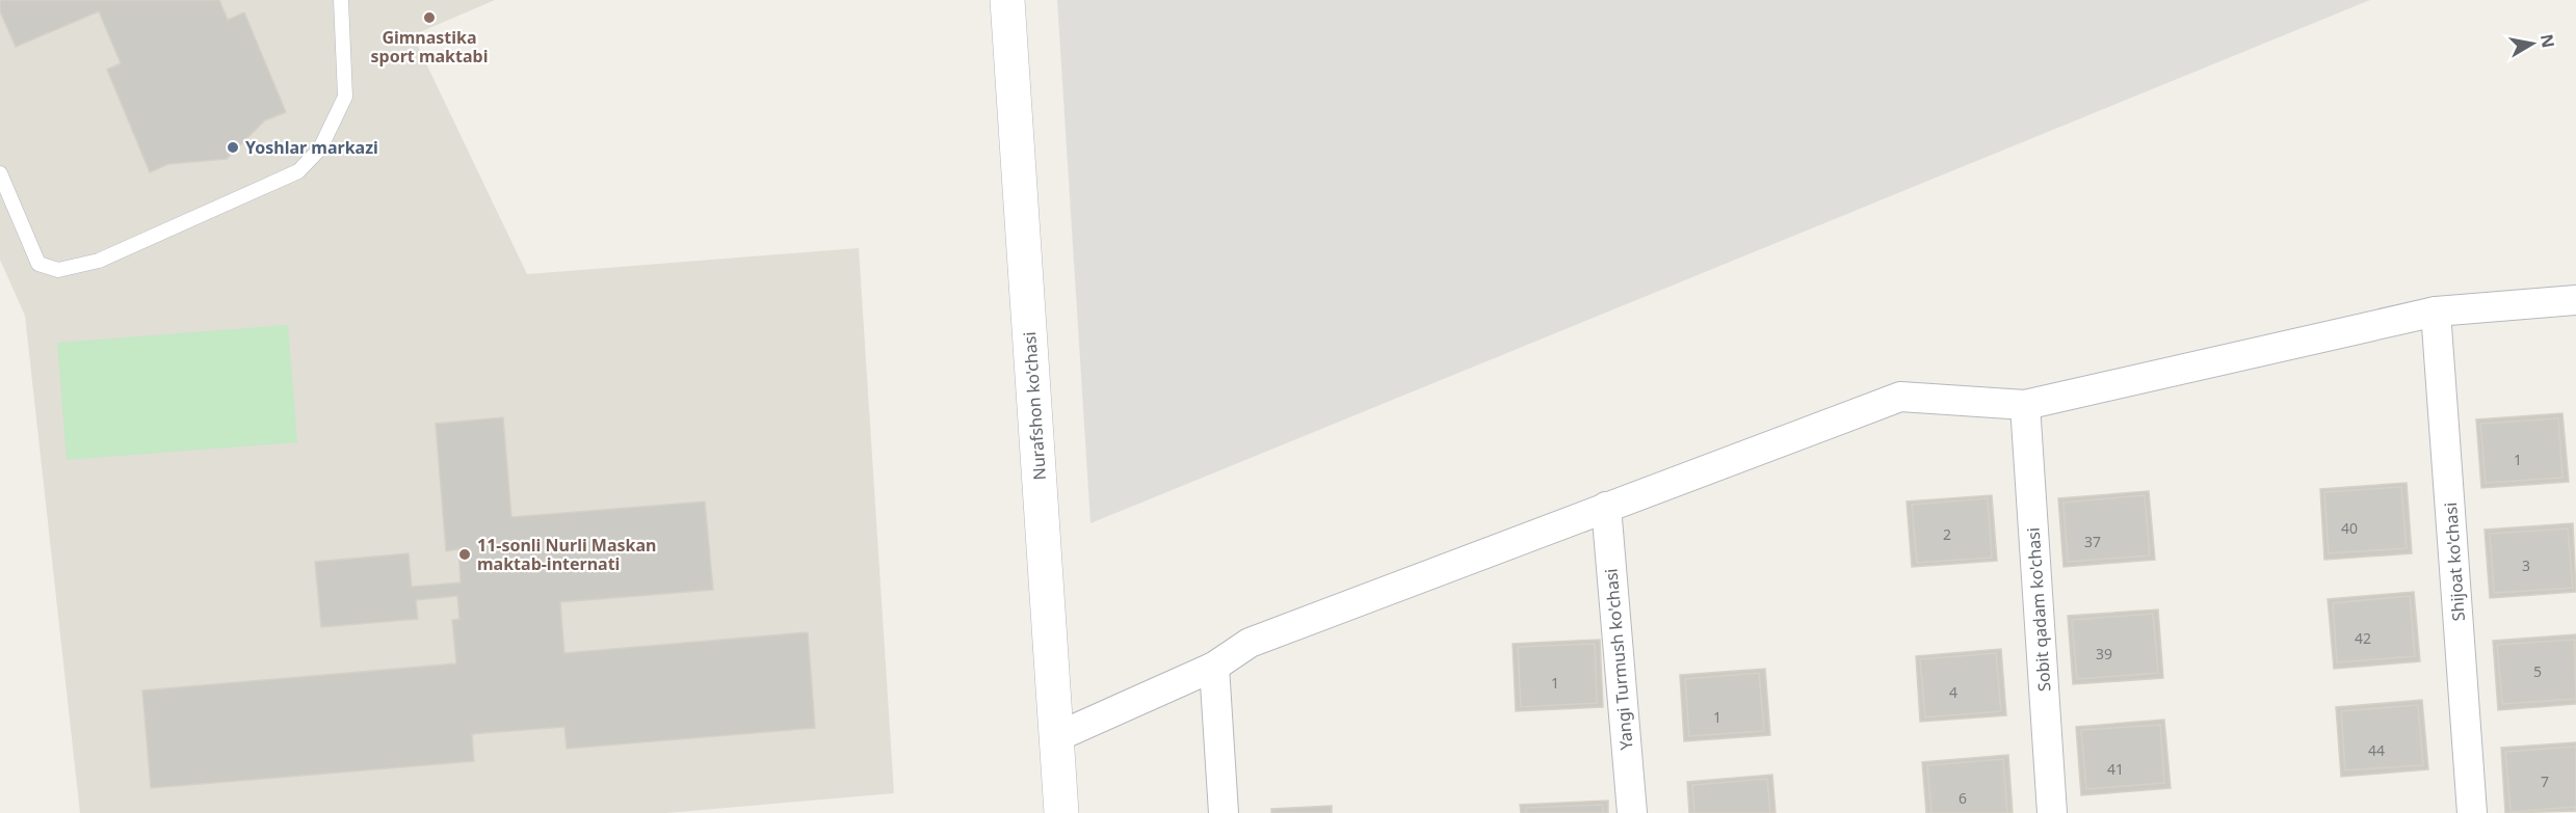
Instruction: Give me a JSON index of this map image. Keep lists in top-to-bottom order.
{
  "streets": {
    "street": [
      "Nurafshon ko'chasi",
      "Shijoat ko'chasi",
      "Sobit qadam ko'chasi",
      "Yangi Turmush ko'chasi"
    ]
  },
  "places": ["Gimnastika sport maktabi", "Yoshlar markazi", "11-sonli Nurli Maskan maktab-internati"],
  "house_numbers": [
    "1",
    "40",
    "2",
    "37",
    "3",
    "42",
    "39",
    "5",
    "1",
    "4",
    "1",
    "44",
    "41",
    "7",
    "6"
  ],
  "north": "right"
}
